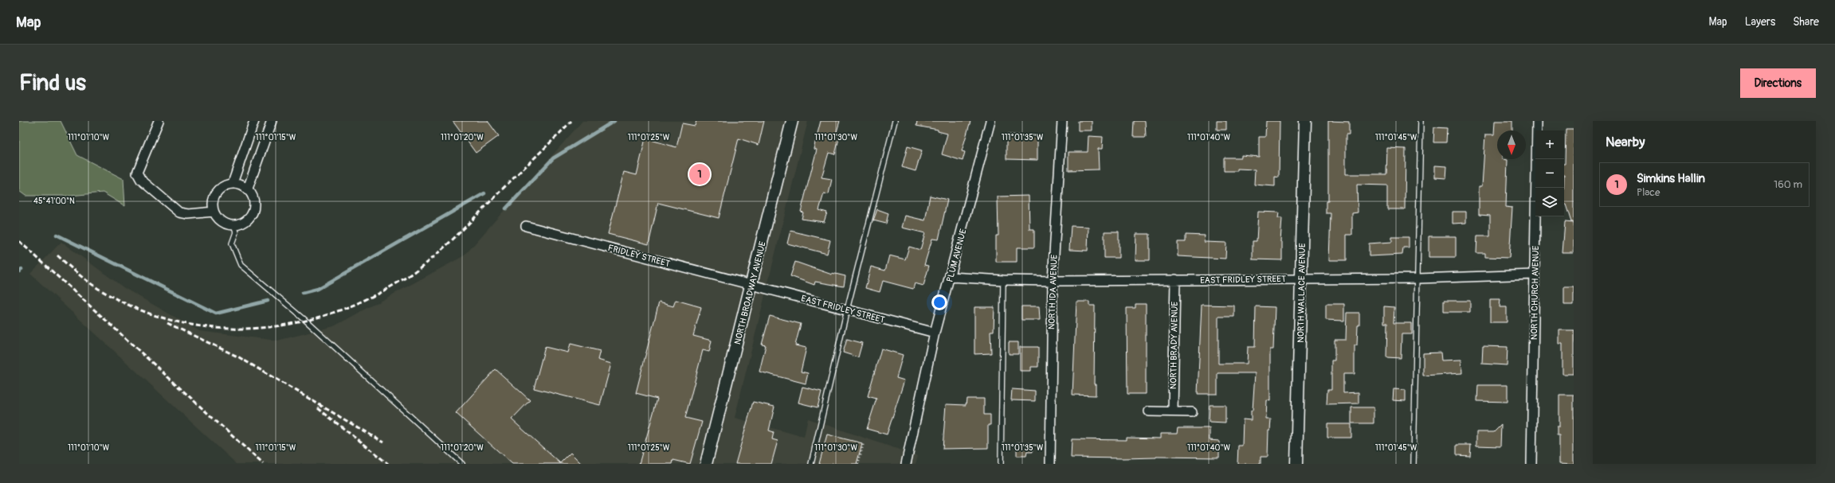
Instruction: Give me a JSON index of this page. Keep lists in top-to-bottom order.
{
  "streets": {
    "street": [
      "FRIDLEY STREET",
      "PLUM AVENUE",
      "EAST FRIDLEY STREET",
      "NORTH IDA AVENUE",
      "NORTH BROADWAY AVENUE",
      "NORTH WALLACE AVENUE",
      "NORTH CHURCH AVENUE",
      "NORTH BRADY AVENUE"
    ]
  },
  "crossings": [
    ["FRIDLEY STREET", "EAST FRIDLEY STREET"],
    ["FRIDLEY STREET", "NORTH BROADWAY AVENUE"],
    ["PLUM AVENUE", "EAST FRIDLEY STREET"],
    ["EAST FRIDLEY STREET", "NORTH IDA AVENUE"],
    ["EAST FRIDLEY STREET", "NORTH BROADWAY AVENUE"],
    ["EAST FRIDLEY STREET", "NORTH WALLACE AVENUE"],
    ["EAST FRIDLEY STREET", "NORTH CHURCH AVENUE"],
    ["EAST FRIDLEY STREET", "NORTH BRADY AVENUE"]
  ],
  "north": "bottom",
  "page": {
    "header": "Map",
    "nav": ["Map", "Layers", "Share"],
    "buttons": "Directions",
    "title": "Find us",
    "heading": "Nearby",
    "map_buttons": ["+", "−"],
    "pins": "1",
    "list": [
      {
        "mark": "1",
        "name": "Simkins Hallin",
        "note": "Place",
        "value": "160 m"
      }
    ]
  },
  "coordinates": [
    "111°01'10\"W",
    "111°01'15\"W",
    "111°01'20\"W",
    "111°01'25\"W",
    "111°01'30\"W",
    "111°01'35\"W",
    "111°01'40\"W",
    "111°01'45\"W",
    "45°41'00\"N"
  ]
}
